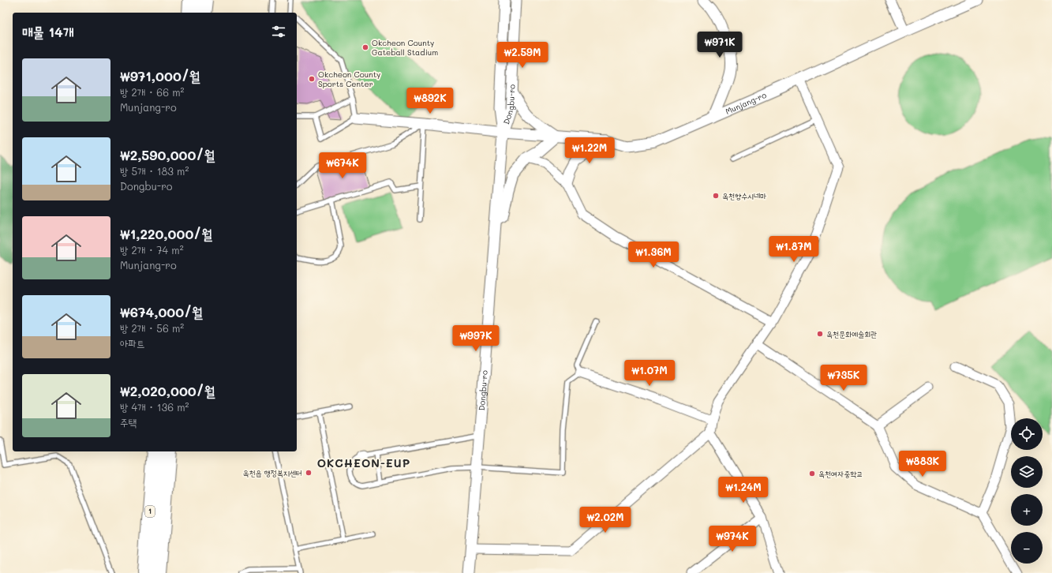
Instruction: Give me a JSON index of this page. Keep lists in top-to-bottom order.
{
  "streets": {
    "highway": ["1"],
    "street": ["Munjang-ro", "Dongbu-ro"]
  },
  "crossings": [
    ["Munjang-ro", "Dongbu-ro"]
  ],
  "districts": ["OKCHEON-EUP"],
  "places": [
    "Okcheon County Gateball Stadium",
    "Okcheon County Sports Center",
    "옥천향수시네마",
    "옥천문화예술회관",
    "옥천읍 행정복지센터",
    "옥천여자중학교"
  ],
  "page": {
    "heading": "매물 14개",
    "price": [
      "₩971K",
      "₩2.59M",
      "₩892K",
      "₩1.22M",
      "₩674K",
      "₩1.87M",
      "₩1.36M",
      "₩997K",
      "₩1.07M",
      "₩735K",
      "₩883K",
      "₩1.24M",
      "₩2.02M",
      "₩974K"
    ],
    "list": [
      {
        "name": "₩971,000/월",
        "note": "방 2개 · 66 m² · Munjang-ro"
      },
      {
        "name": "₩2,590,000/월",
        "note": "방 5개 · 183 m² · Dongbu-ro"
      },
      {
        "name": "₩1,220,000/월",
        "note": "방 2개 · 74 m² · Munjang-ro"
      },
      {
        "name": "₩674,000/월",
        "note": "방 2개 · 56 m² · 아파트"
      },
      {
        "name": "₩2,020,000/월",
        "note": "방 4개 · 136 m² · 주택"
      }
    ],
    "map_buttons": ["+", "−"]
  }
}
